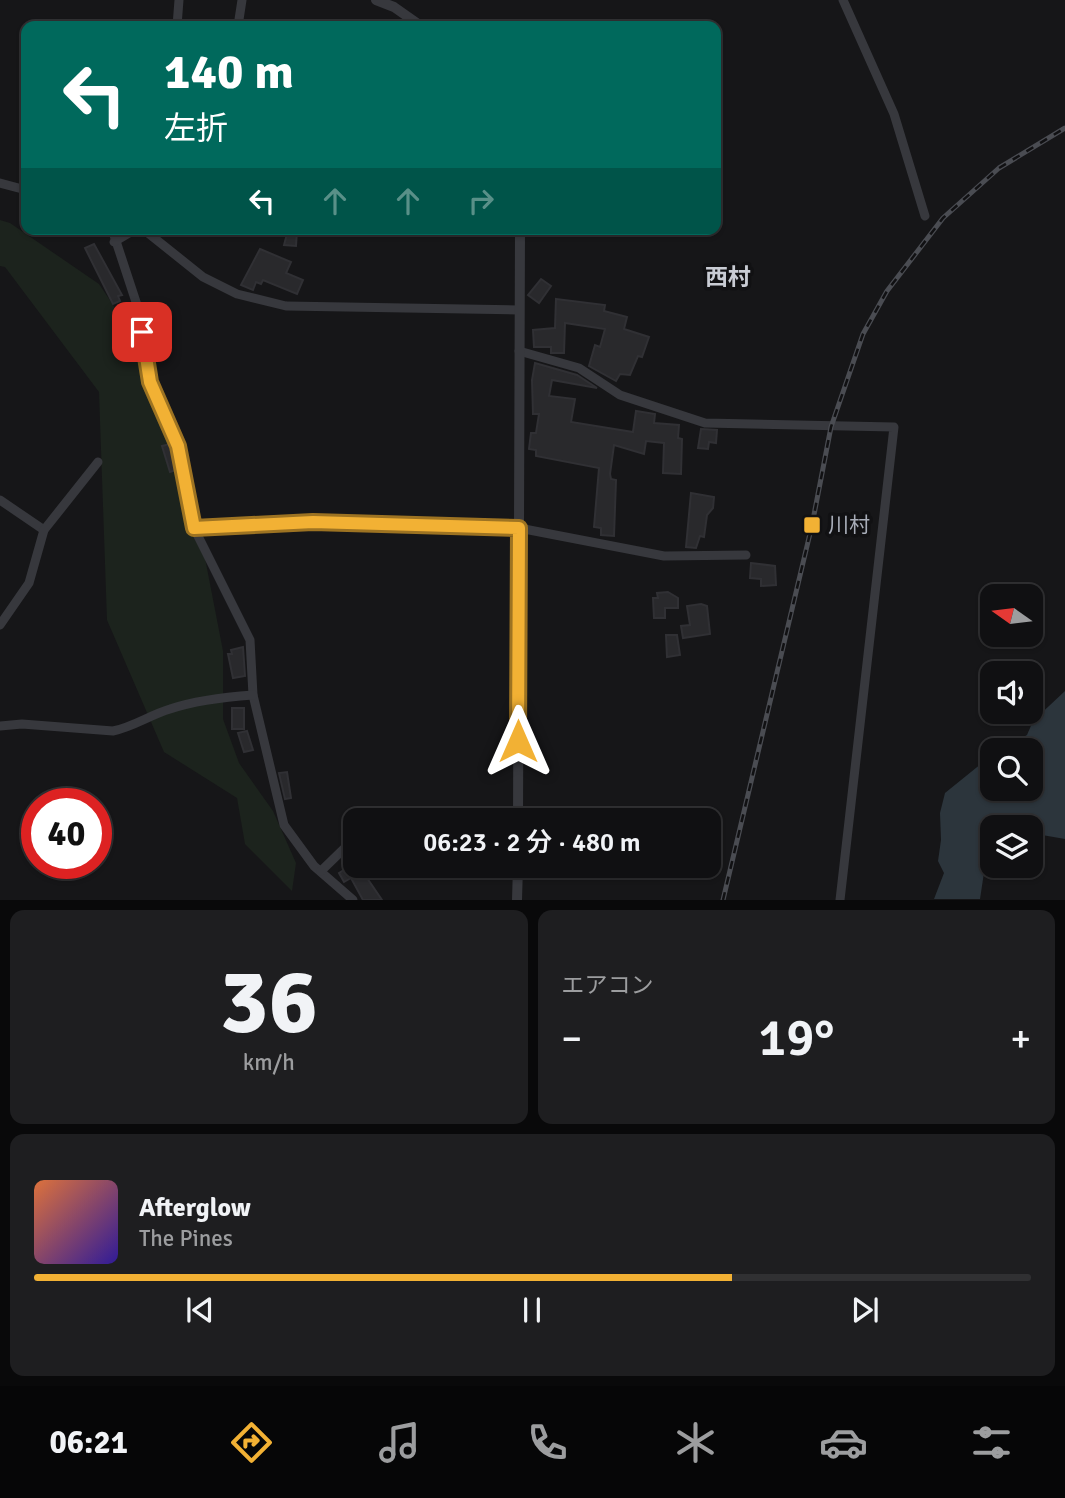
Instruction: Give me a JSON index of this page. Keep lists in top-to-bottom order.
{
  "districts": ["西村"],
  "places": {
    "transit": ["川村"]
  },
  "north": "left",
  "page": {
    "turn": ["140 m", "左折"],
    "limit": "40",
    "trip": "06:23 · 2 分 · 480 m",
    "tile": [
      ["36", "km/h"],
      "エアコン"
    ],
    "heat": ["−", "19°", "+"],
    "song": ["Afterglow", "The Pines"],
    "tabs": "06:21"
  }
}
